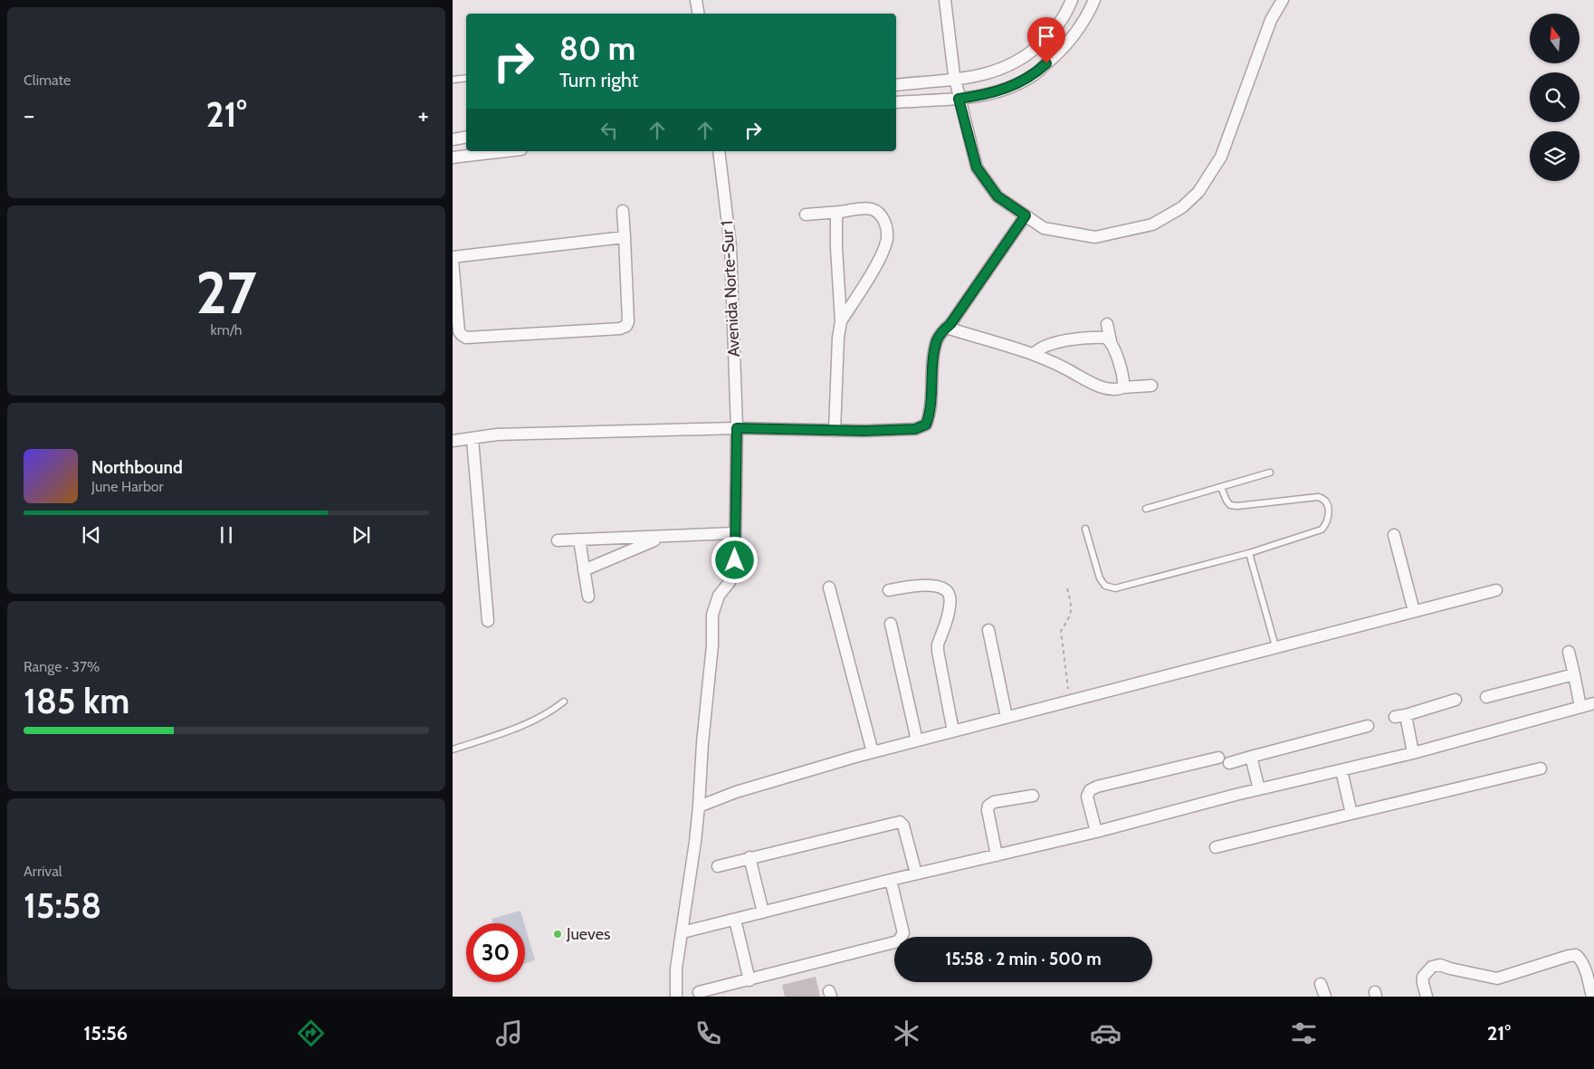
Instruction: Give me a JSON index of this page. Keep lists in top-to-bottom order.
{
  "streets": {
    "street": ["Avenida Norte-Sur 1"]
  },
  "places": ["Jueves"],
  "north": "top",
  "page": {
    "tile": [
      "Climate",
      ["27", "km/h"],
      ["Range · 37%", "185 km"],
      ["Arrival", "15:58"]
    ],
    "turn": ["80 m", "Turn right"],
    "heat": ["−", "21°", "+"],
    "song": ["Northbound", "June Harbor"],
    "limit": "30",
    "trip": "15:58 · 2 min · 500 m",
    "tabs": ["15:56", "21°"]
  }
}
